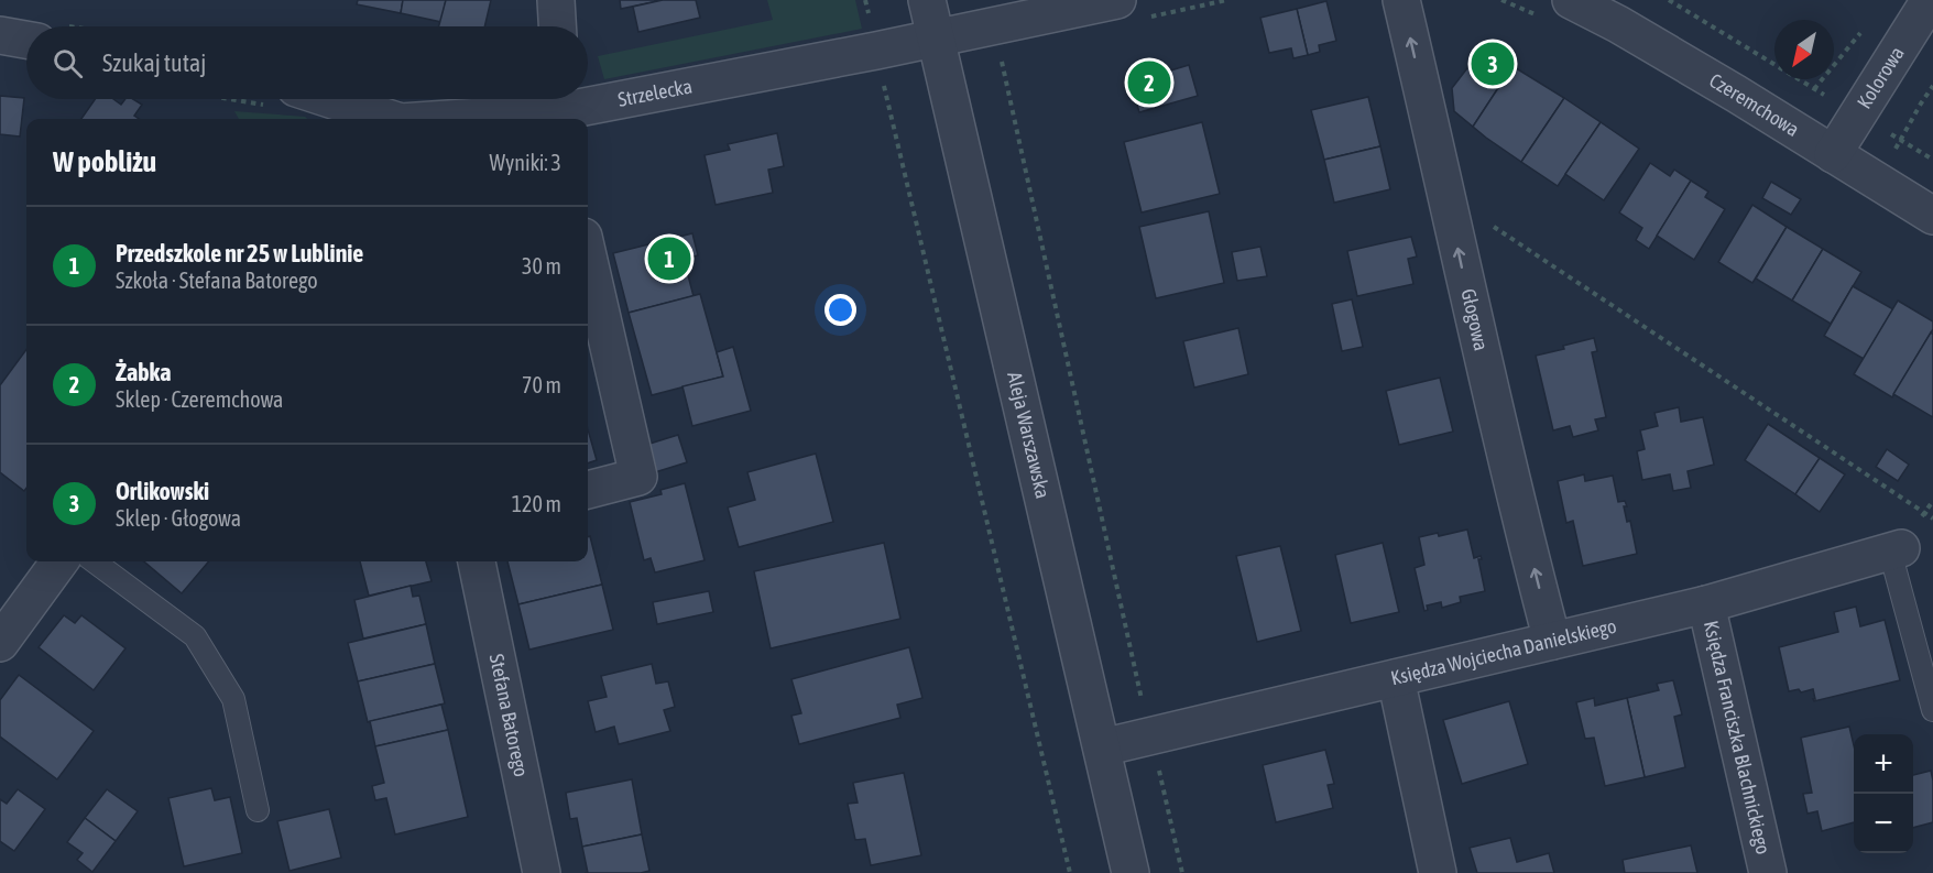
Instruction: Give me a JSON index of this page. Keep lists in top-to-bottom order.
{
  "streets": {
    "street": [
      "Kolorowa",
      "Strzelecka",
      "Czeremchowa",
      "Głogowa",
      "Aleja Warszawska",
      "Księdza Wojciecha Danielskiego",
      "Stefana Batorego",
      "Księdza Franciszka Blachnickiego"
    ]
  },
  "crossings": [
    ["Kolorowa", "Czeremchowa"],
    ["Strzelecka", "Aleja Warszawska"],
    ["Głogowa", "Księdza Wojciecha Danielskiego"],
    ["Aleja Warszawska", "Księdza Wojciecha Danielskiego"],
    ["Księdza Wojciecha Danielskiego", "Księdza Franciszka Blachnickiego"]
  ],
  "one_way": ["Głogowa"],
  "north": "bottom left",
  "page": {
    "search": "Szukaj tutaj",
    "pins": ["3", "2", "1"],
    "heading": ["W pobliżu", "Wyniki: 3"],
    "list": [
      {
        "mark": "1",
        "name": "Przedszkole nr 25 w Lublinie",
        "note": "Szkoła · Stefana Batorego",
        "value": "30 m"
      },
      {
        "mark": "2",
        "name": "Żabka",
        "note": "Sklep · Czeremchowa",
        "value": "70 m"
      },
      {
        "mark": "3",
        "name": "Orlikowski",
        "note": "Sklep · Głogowa",
        "value": "120 m"
      }
    ],
    "map_buttons": ["+", "−"]
  }
}
